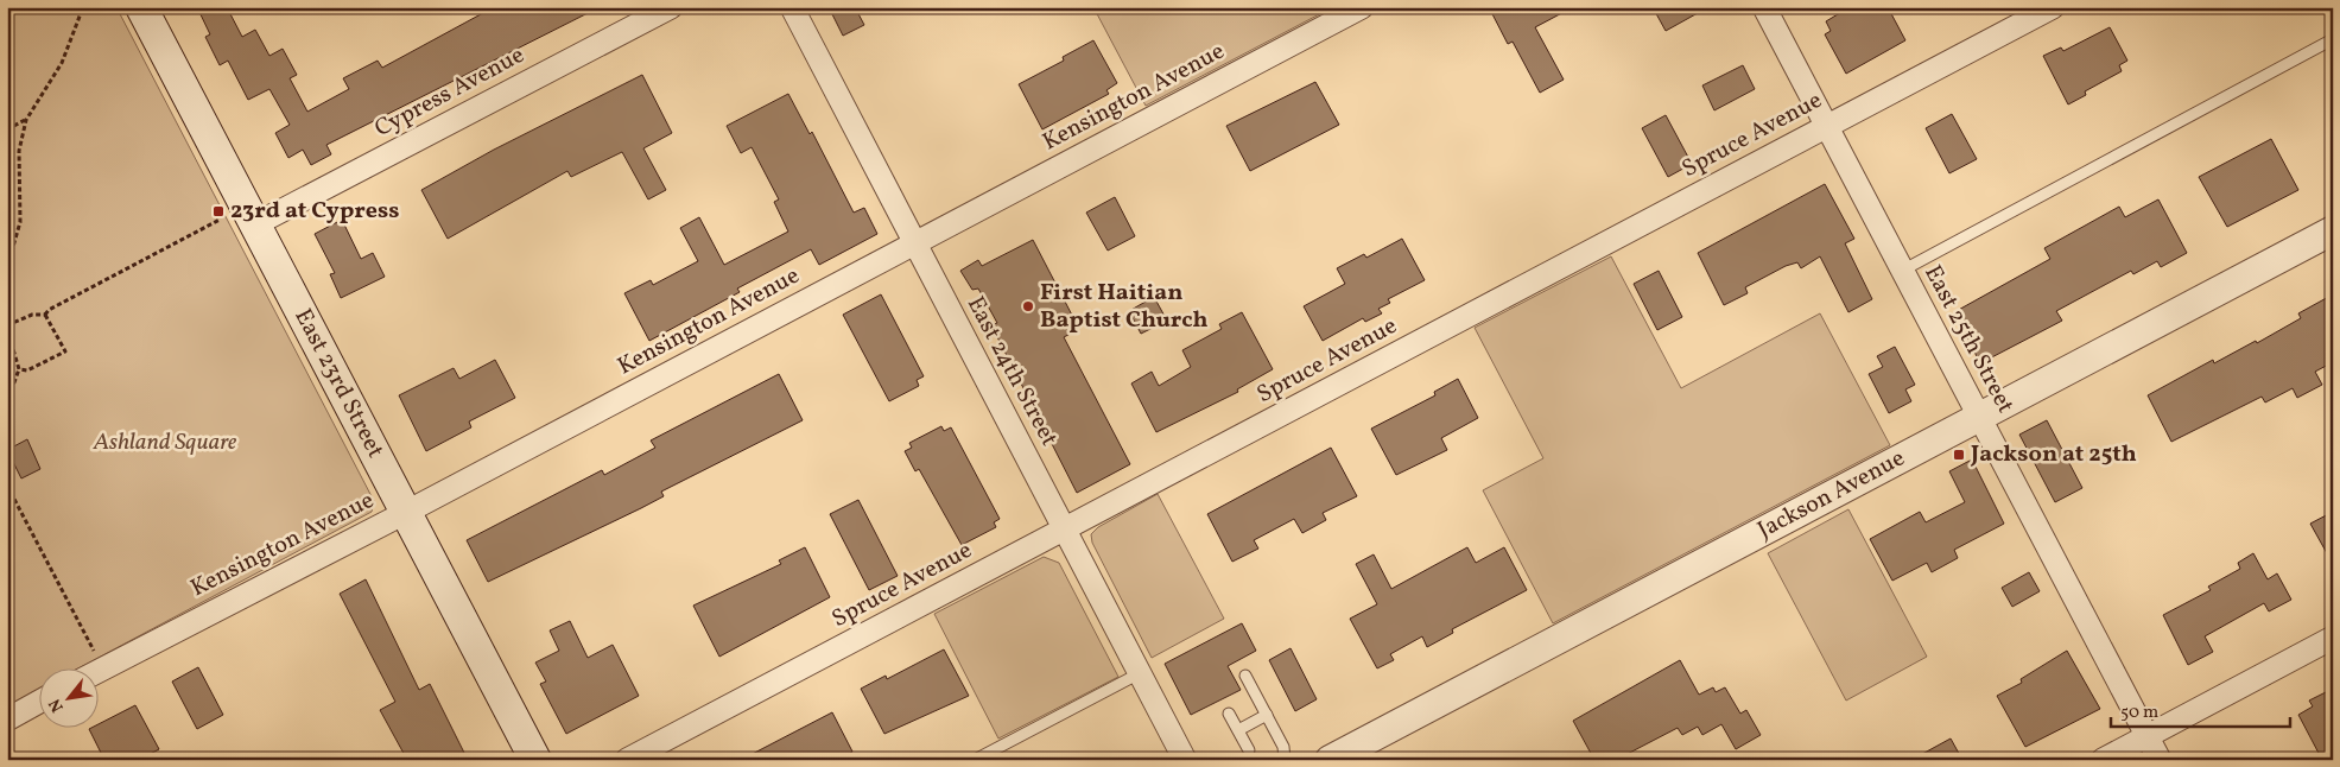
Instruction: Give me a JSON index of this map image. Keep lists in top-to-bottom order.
{
  "streets": {
    "main road": ["East 23rd Street"],
    "street": [
      "Cypress Avenue",
      "Kensington Avenue",
      "Spruce Avenue",
      "East 25th Street",
      "East 24th Street",
      "Jackson Avenue"
    ]
  },
  "crossings": [
    ["Cypress Avenue", "East 23rd Street"],
    ["Kensington Avenue", "East 24th Street"],
    ["Kensington Avenue", "East 23rd Street"],
    ["Spruce Avenue", "East 25th Street"],
    ["Spruce Avenue", "East 24th Street"],
    ["East 25th Street", "Jackson Avenue"]
  ],
  "parks": ["Ashland Square"],
  "places": {
    "transit": ["23rd at Cypress", "Jackson at 25th"],
    "other": ["First Haitian Baptist Church"]
  },
  "scale_bar": "50 m",
  "north": "bottom left"
}
